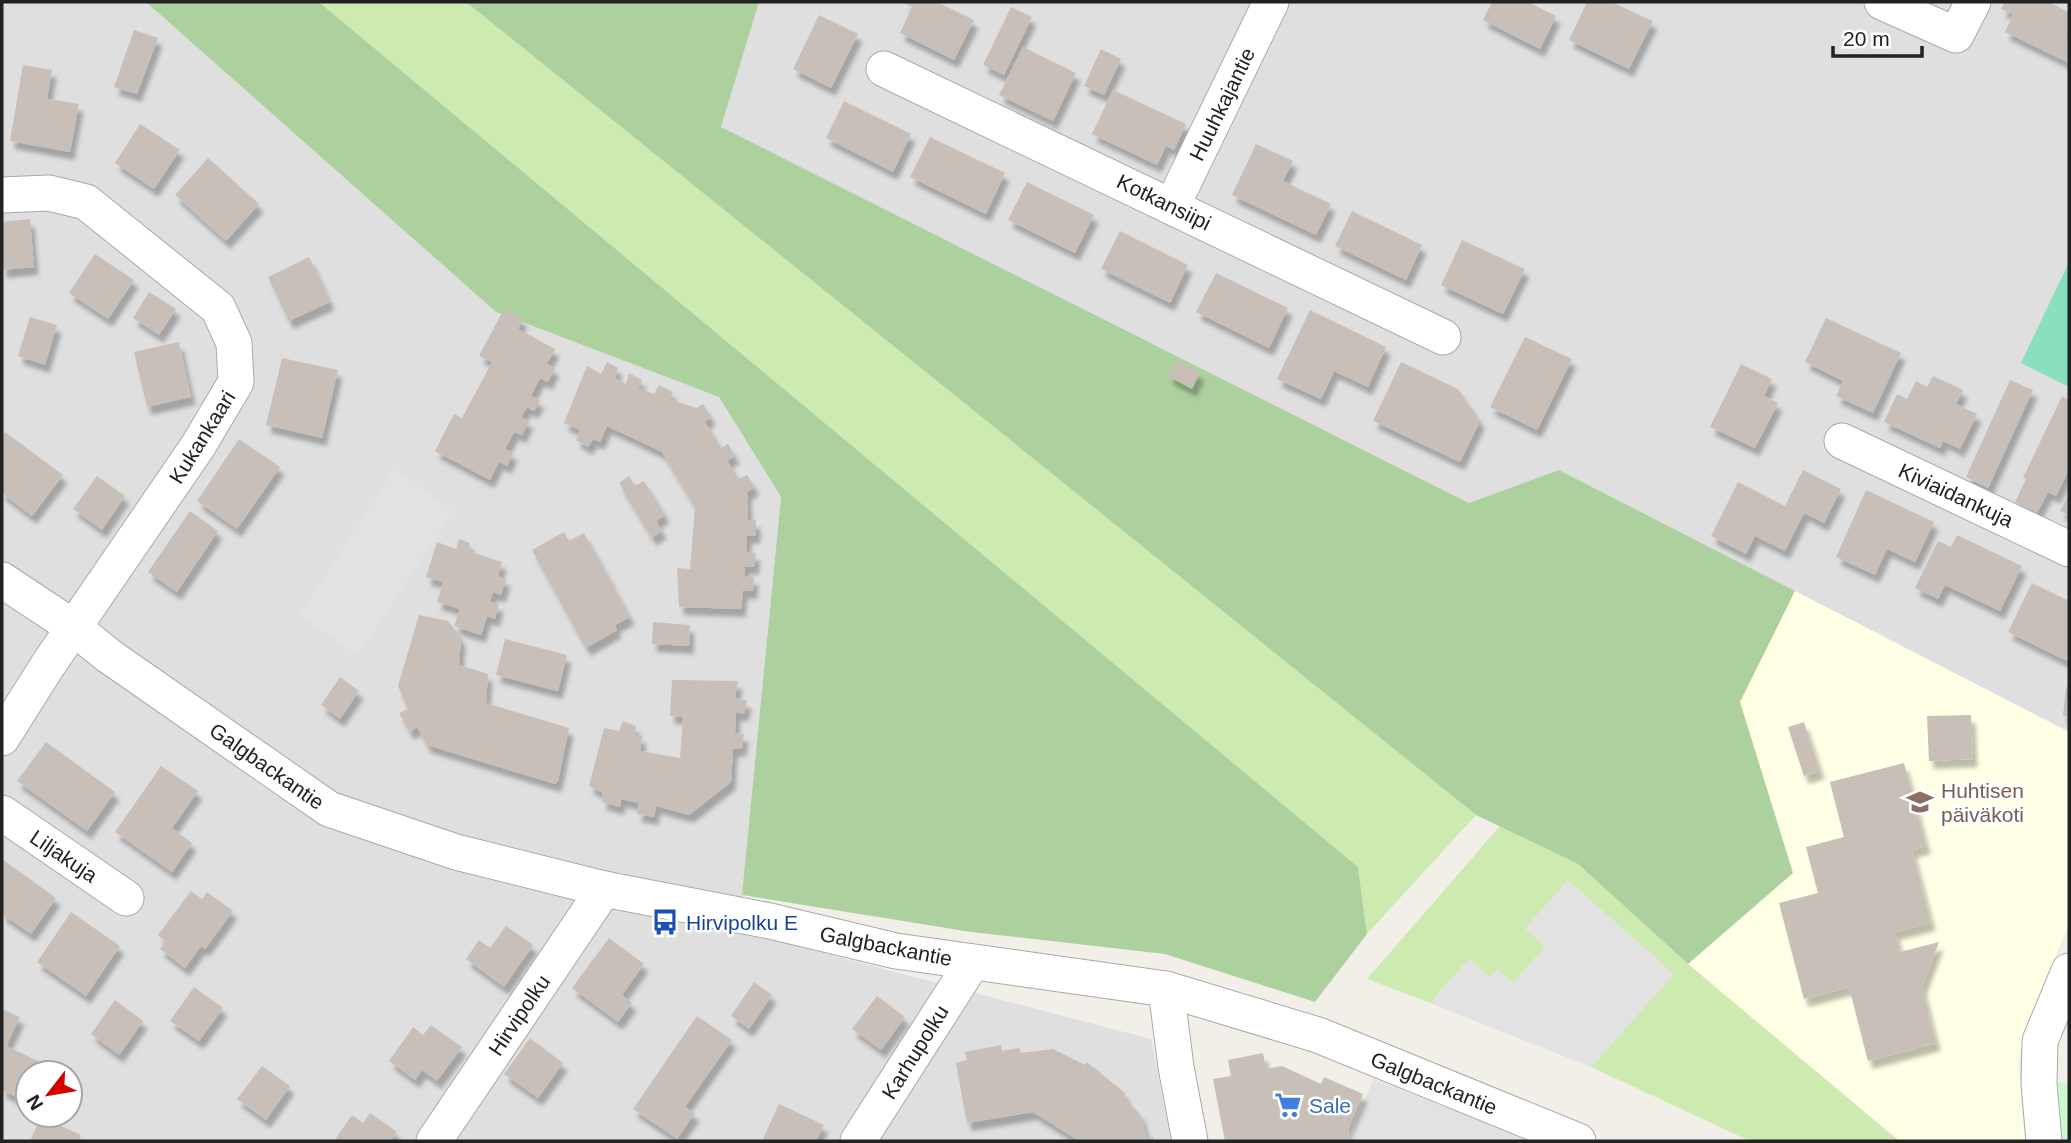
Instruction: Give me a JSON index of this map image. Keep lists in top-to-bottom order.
{
  "streets": {
    "street": [
      "Huuhkajantie",
      "Kotkansiipi",
      "Kukankaari",
      "Kiviaidankuja",
      "Galgbackantie",
      "Liljakuja",
      "Hirvipolku",
      "Karhupolku"
    ]
  },
  "crossings": [
    ["Huuhkajantie", "Kotkansiipi"],
    ["Kukankaari", "Galgbackantie"],
    ["Galgbackantie", "Hirvipolku"],
    ["Galgbackantie", "Karhupolku"]
  ],
  "places": {
    "school or university": ["Huhtisen päiväkoti"],
    "bus stop": ["Hirvipolku E"],
    "supermarket": ["Sale"]
  },
  "scale_bar": "20 m",
  "north": "bottom left"
}
